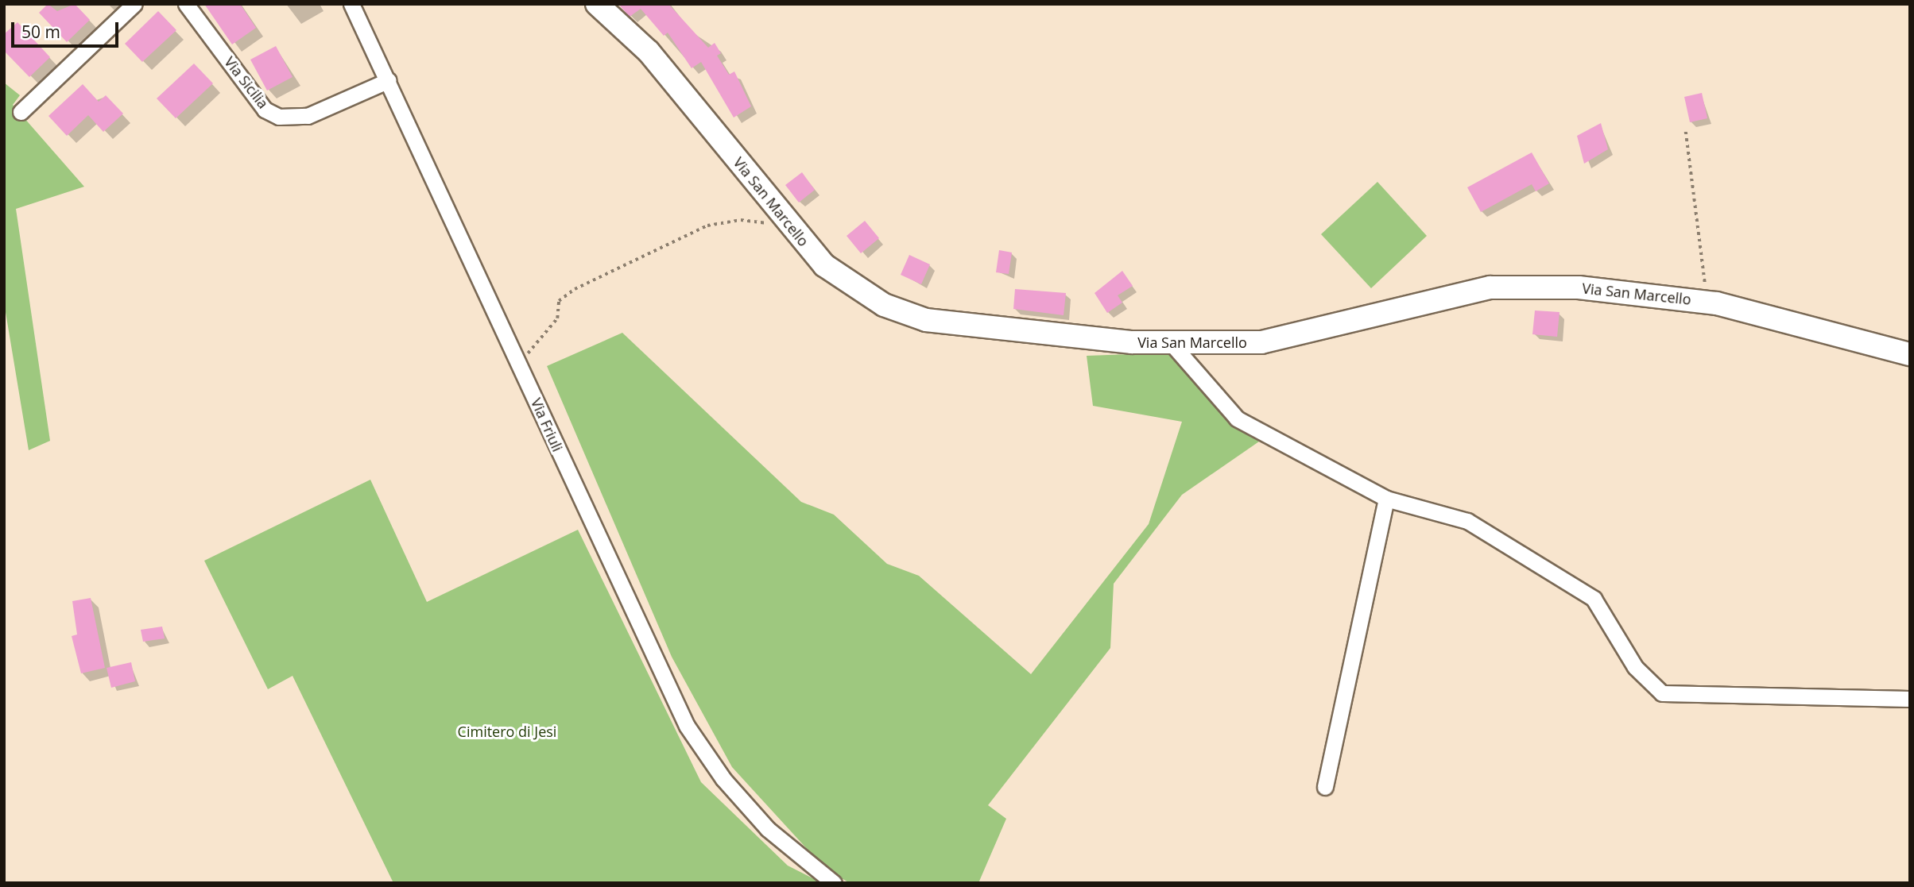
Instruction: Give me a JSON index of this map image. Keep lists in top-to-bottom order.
{
  "streets": {
    "main road": ["Via San Marcello"],
    "street": ["Via Sicilia", "Via Friuli"]
  },
  "crossings": [
    ["Via Sicilia", "Via Friuli"]
  ],
  "parks": ["Cimitero di Jesi"],
  "scale_bar": "50 m"
}
